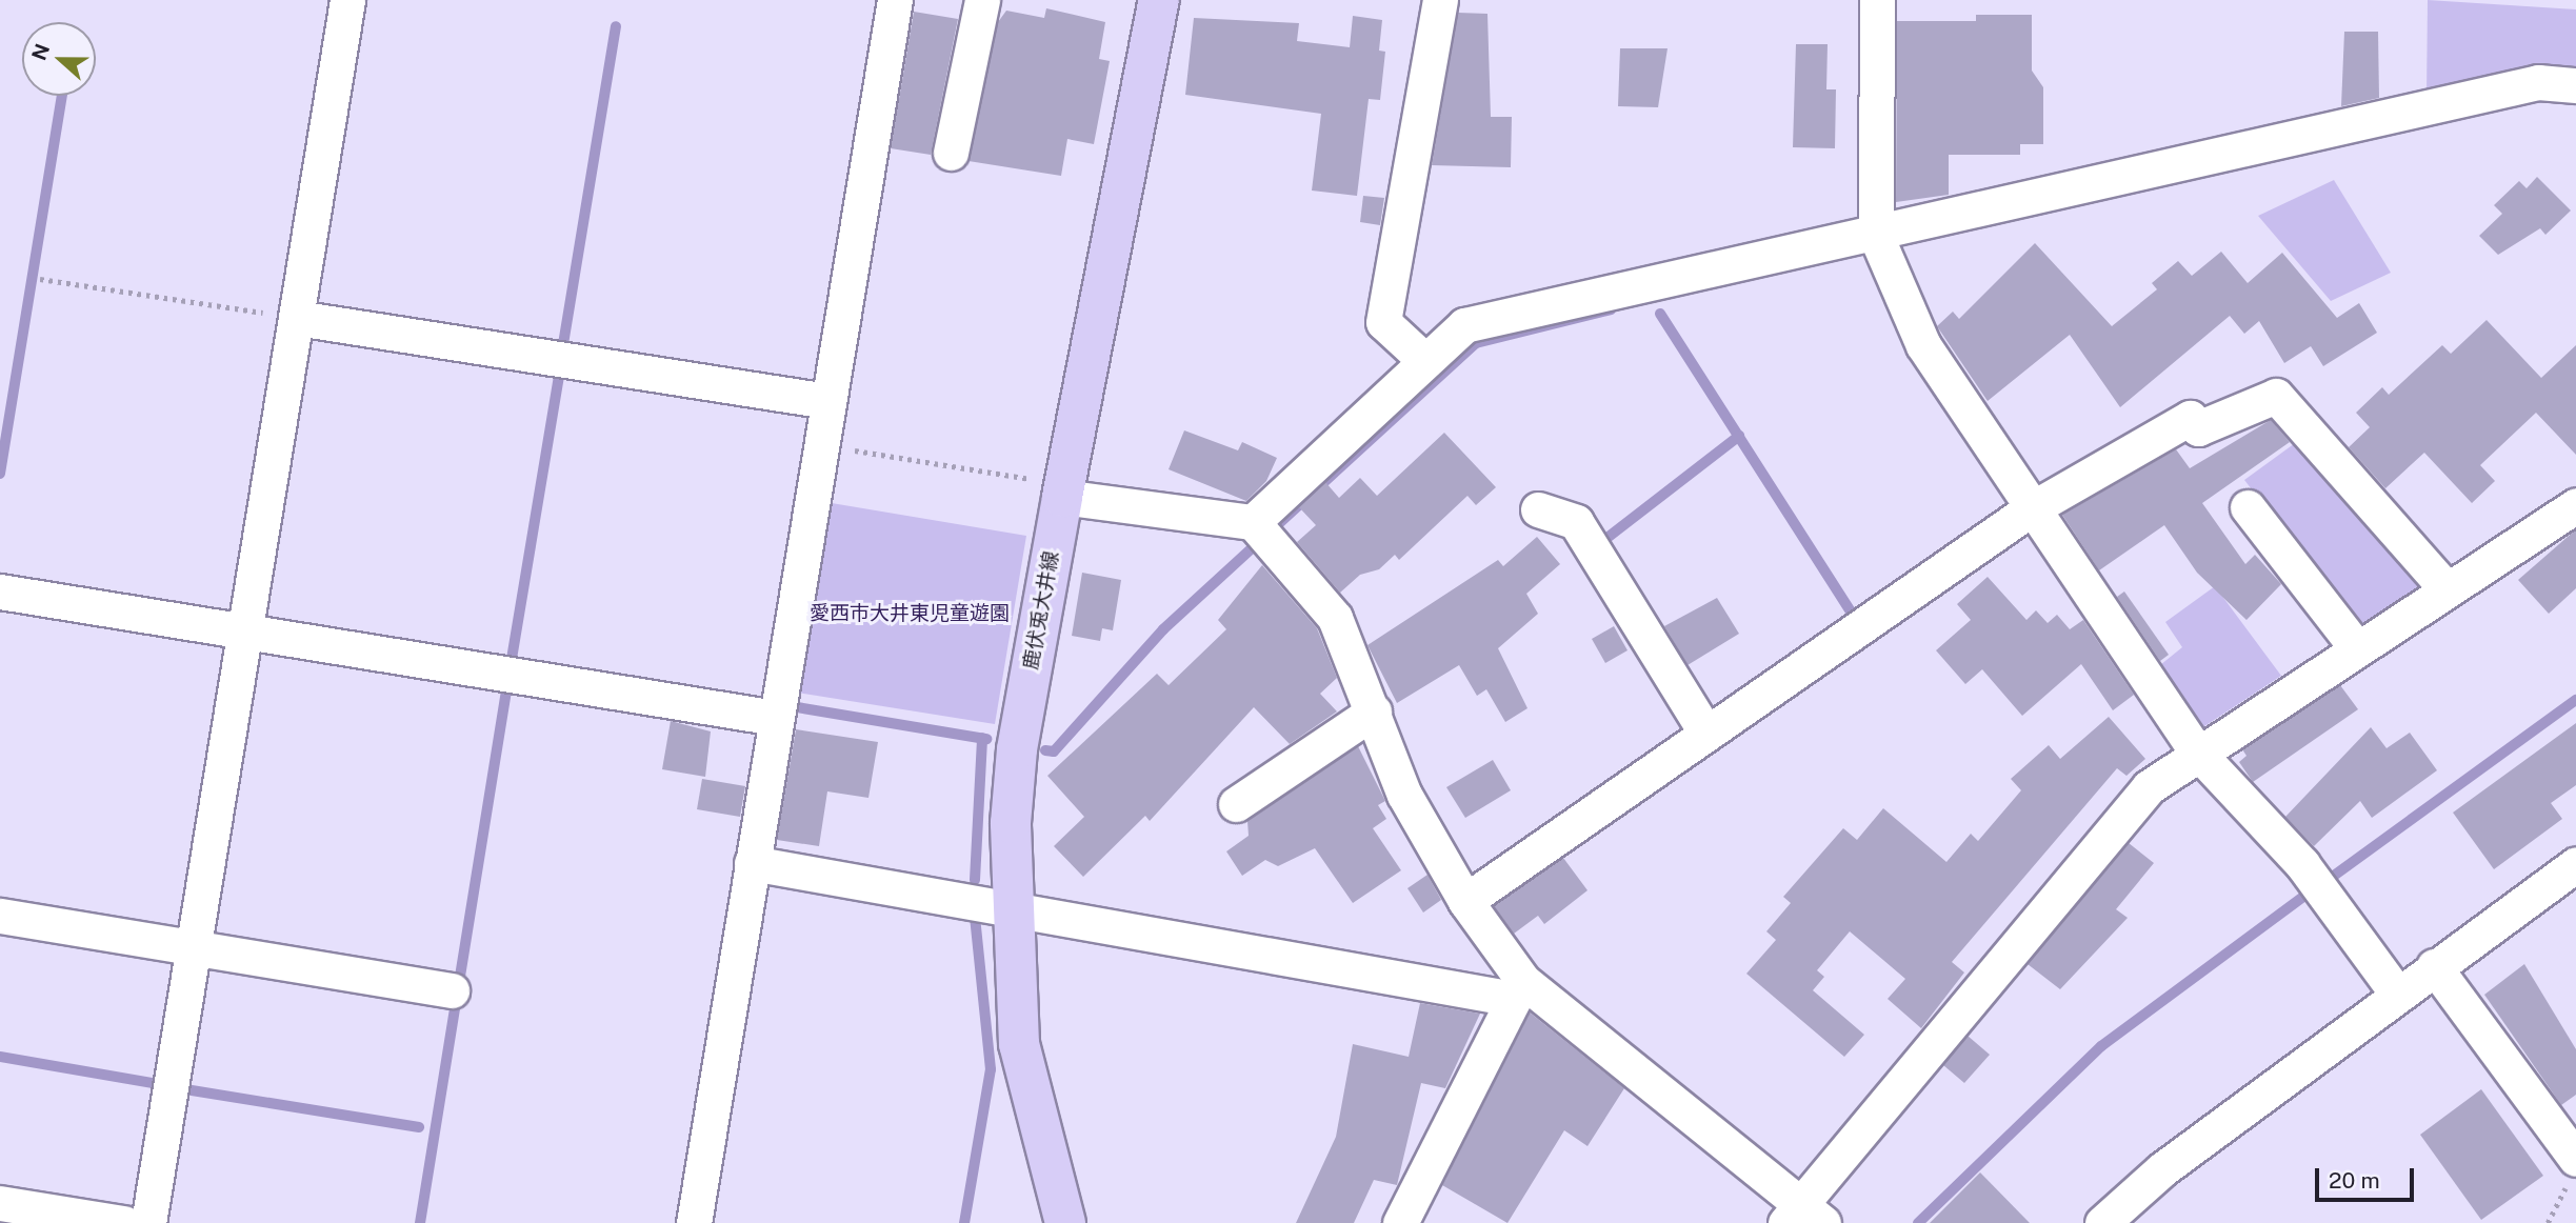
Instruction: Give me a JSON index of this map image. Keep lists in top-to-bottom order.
{
  "streets": {
    "main road": ["鹿伏兎大井線"]
  },
  "parks": ["愛西市大井東児童遊園"],
  "scale_bar": "20 m",
  "north": "left"
}
